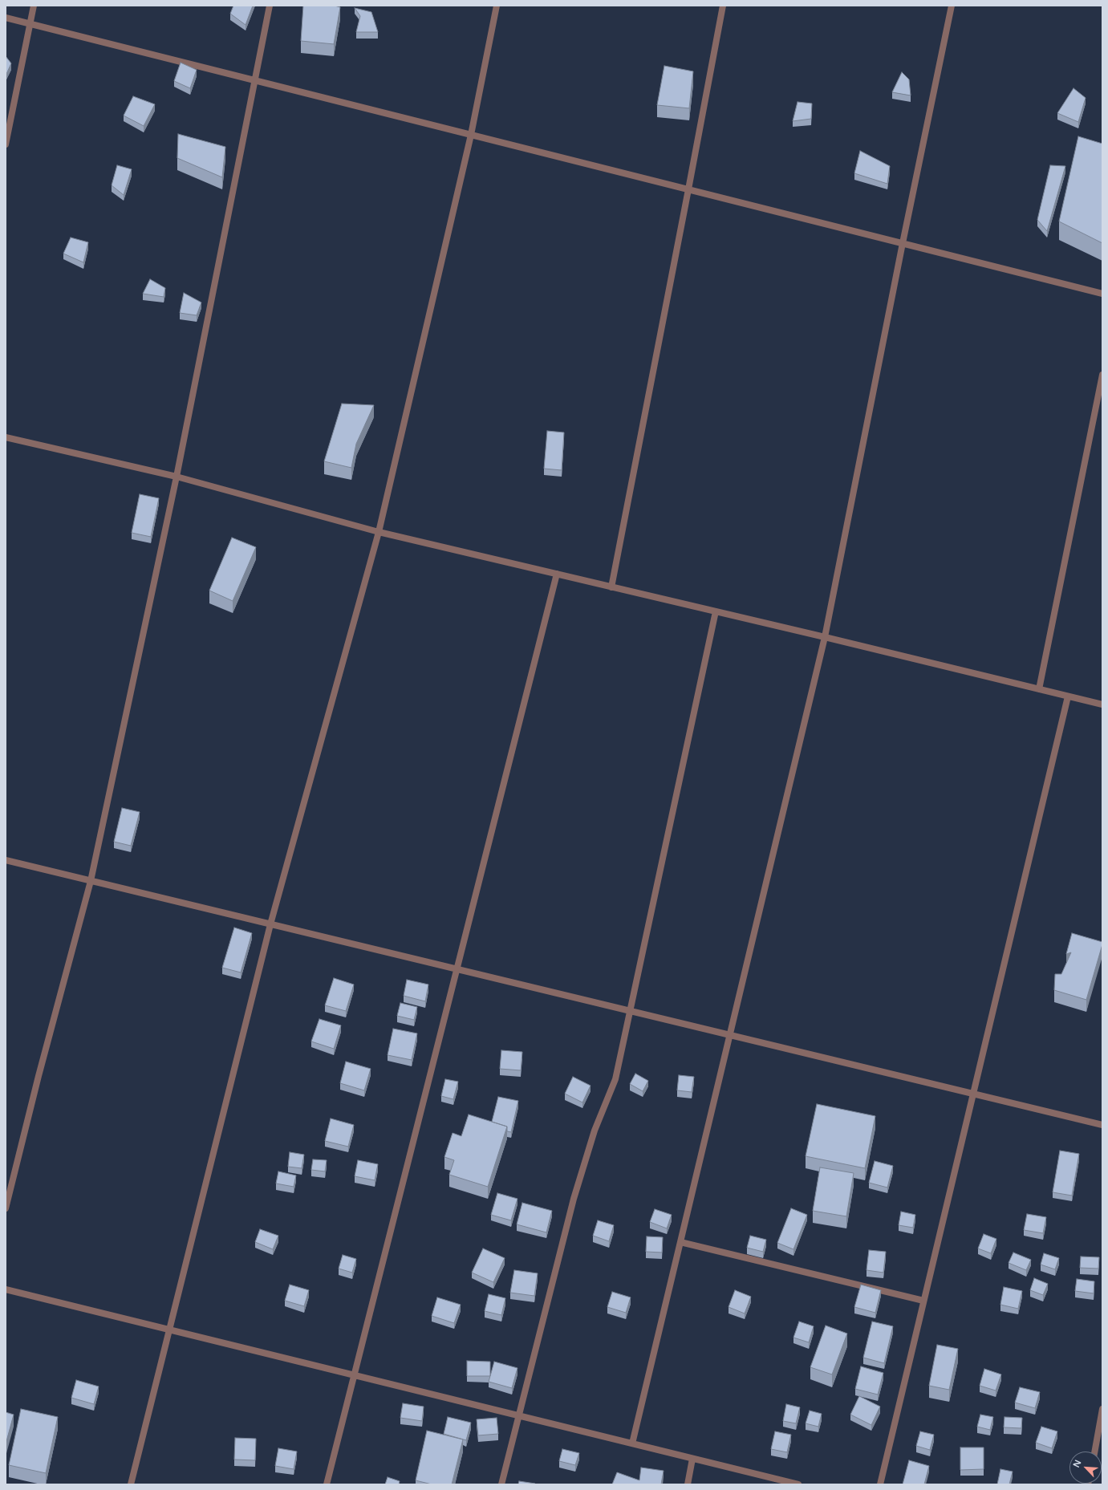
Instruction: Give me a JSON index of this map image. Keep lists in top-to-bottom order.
{
  "north": "top left"
}
